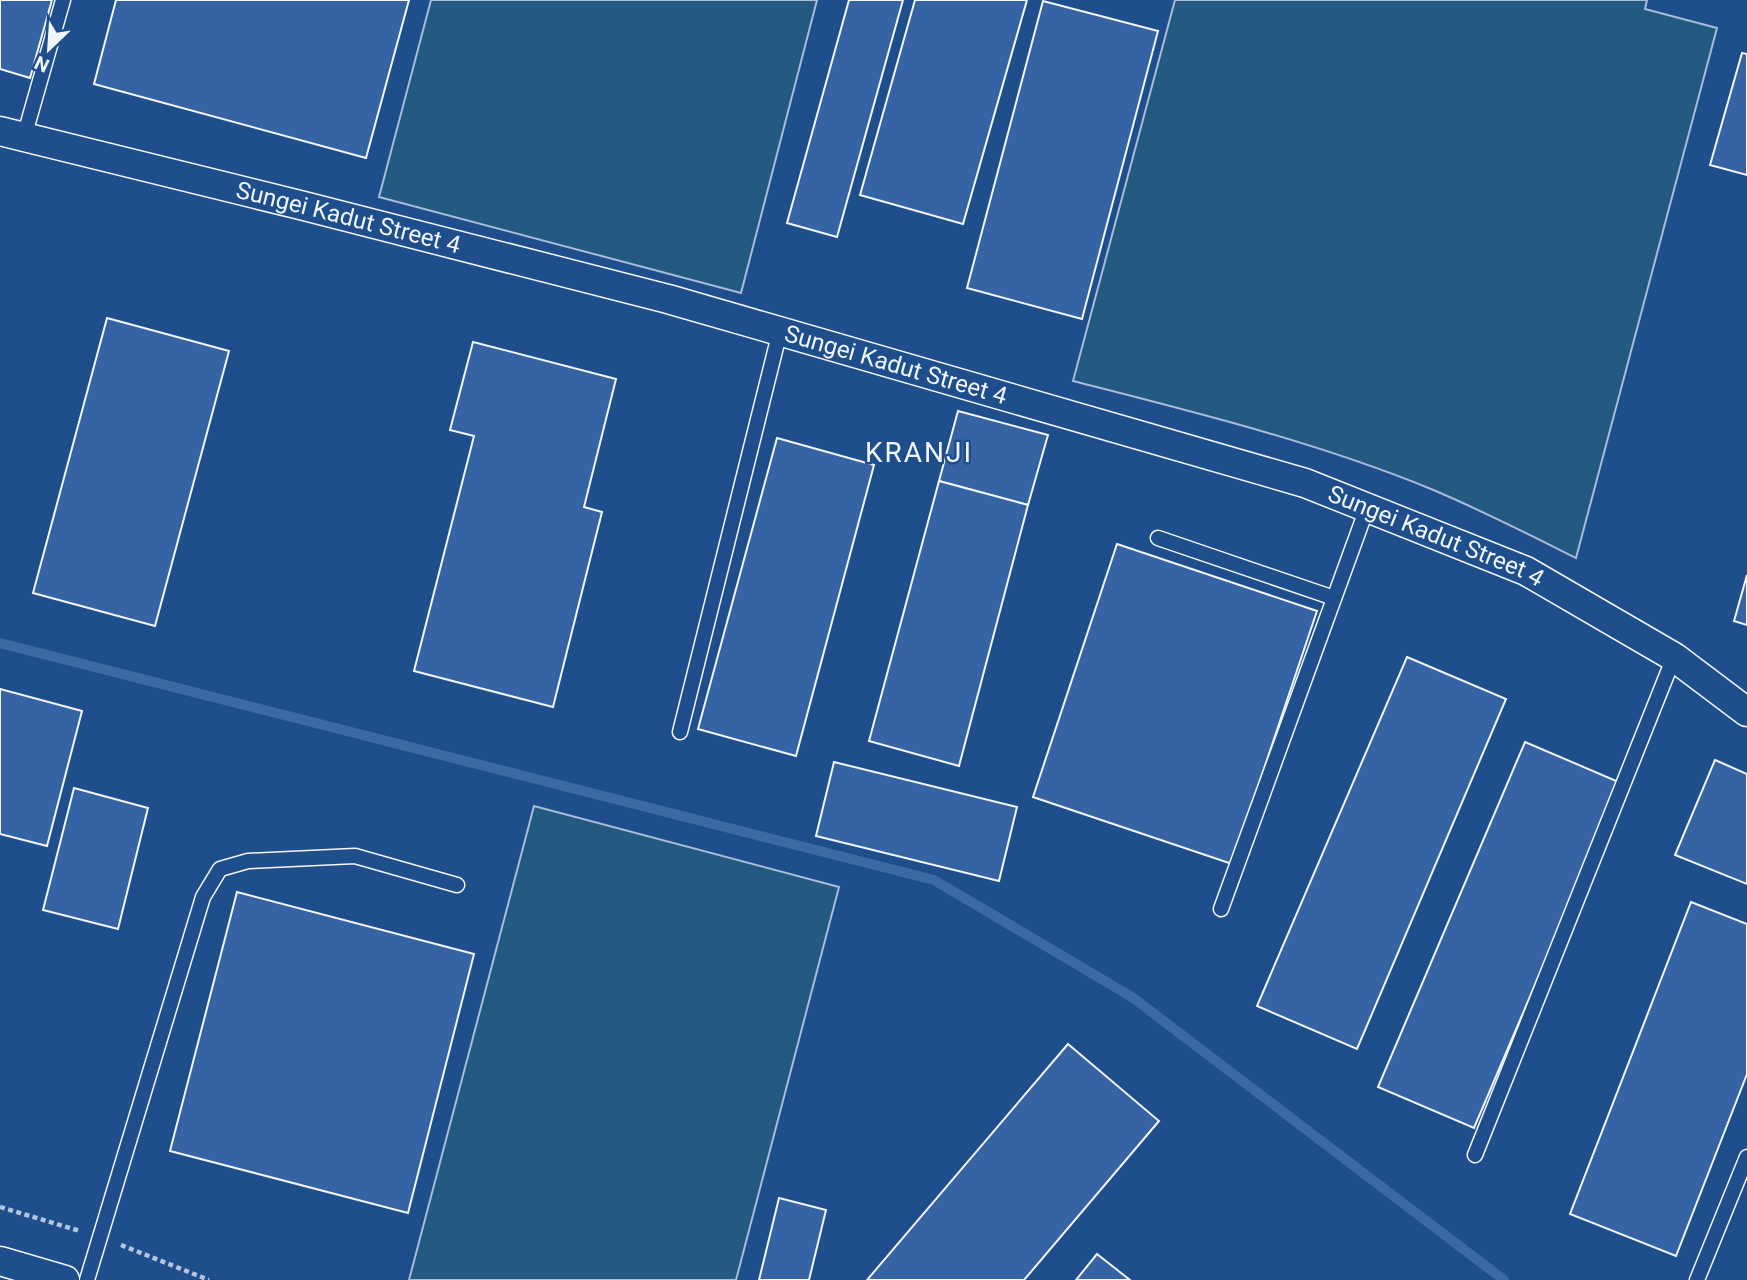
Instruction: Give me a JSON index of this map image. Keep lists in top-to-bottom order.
{
  "streets": {
    "street": ["Sungei Kadut Street 4"]
  },
  "districts": ["KRANJI"],
  "north": "bottom left"
}
